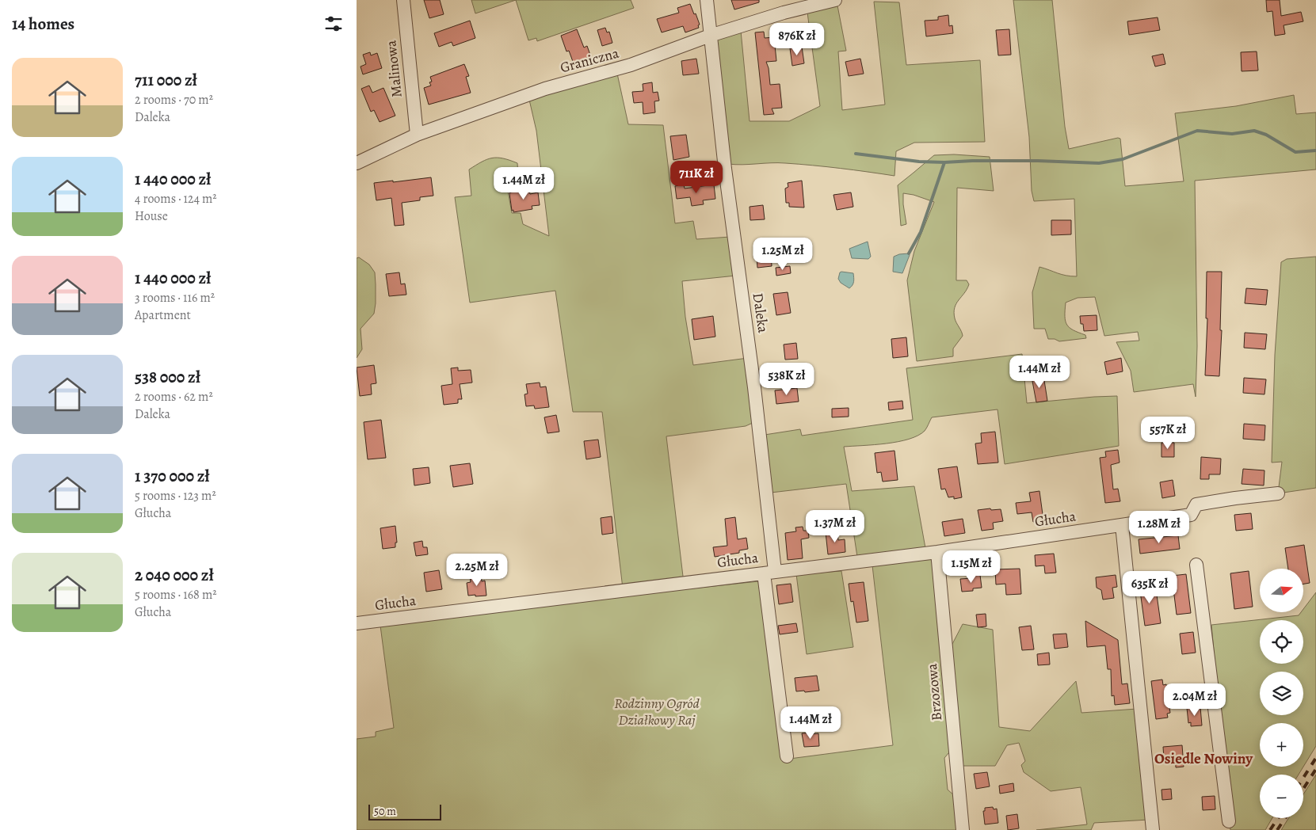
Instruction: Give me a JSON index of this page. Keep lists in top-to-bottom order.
{
  "streets": {
    "street": [
      "Graniczna",
      "Malinowa",
      "Daleka",
      "Głucha",
      "Brzozowa"
    ]
  },
  "crossings": [
    ["Graniczna", "Malinowa"],
    ["Graniczna", "Daleka"],
    ["Daleka", "Głucha"],
    ["Głucha", "Brzozowa"]
  ],
  "districts": ["Osiedle Nowiny"],
  "parks": ["Rodzinny Ogród Działkowy Raj"],
  "scale_bar": "50 m",
  "north": "right",
  "page": {
    "heading": "14 homes",
    "price": [
      "876K zł",
      "711K zł",
      "1.44M zł",
      "1.25M zł",
      "1.44M zł",
      "538K zł",
      "557K zł",
      "1.37M zł",
      "1.28M zł",
      "1.15M zł",
      "2.25M zł",
      "635K zł",
      "2.04M zł",
      "1.44M zł"
    ],
    "list": [
      {
        "name": "711 000 zł",
        "note": "2 rooms · 70 m² · Daleka"
      },
      {
        "name": "1 440 000 zł",
        "note": "4 rooms · 124 m² · House"
      },
      {
        "name": "1 440 000 zł",
        "note": "3 rooms · 116 m² · Apartment"
      },
      {
        "name": "538 000 zł",
        "note": "2 rooms · 62 m² · Daleka"
      },
      {
        "name": "1 370 000 zł",
        "note": "5 rooms · 123 m² · Głucha"
      },
      {
        "name": "2 040 000 zł",
        "note": "5 rooms · 168 m² · Głucha"
      }
    ],
    "map_buttons": ["+", "−"],
    "scale": "50 m"
  }
}
